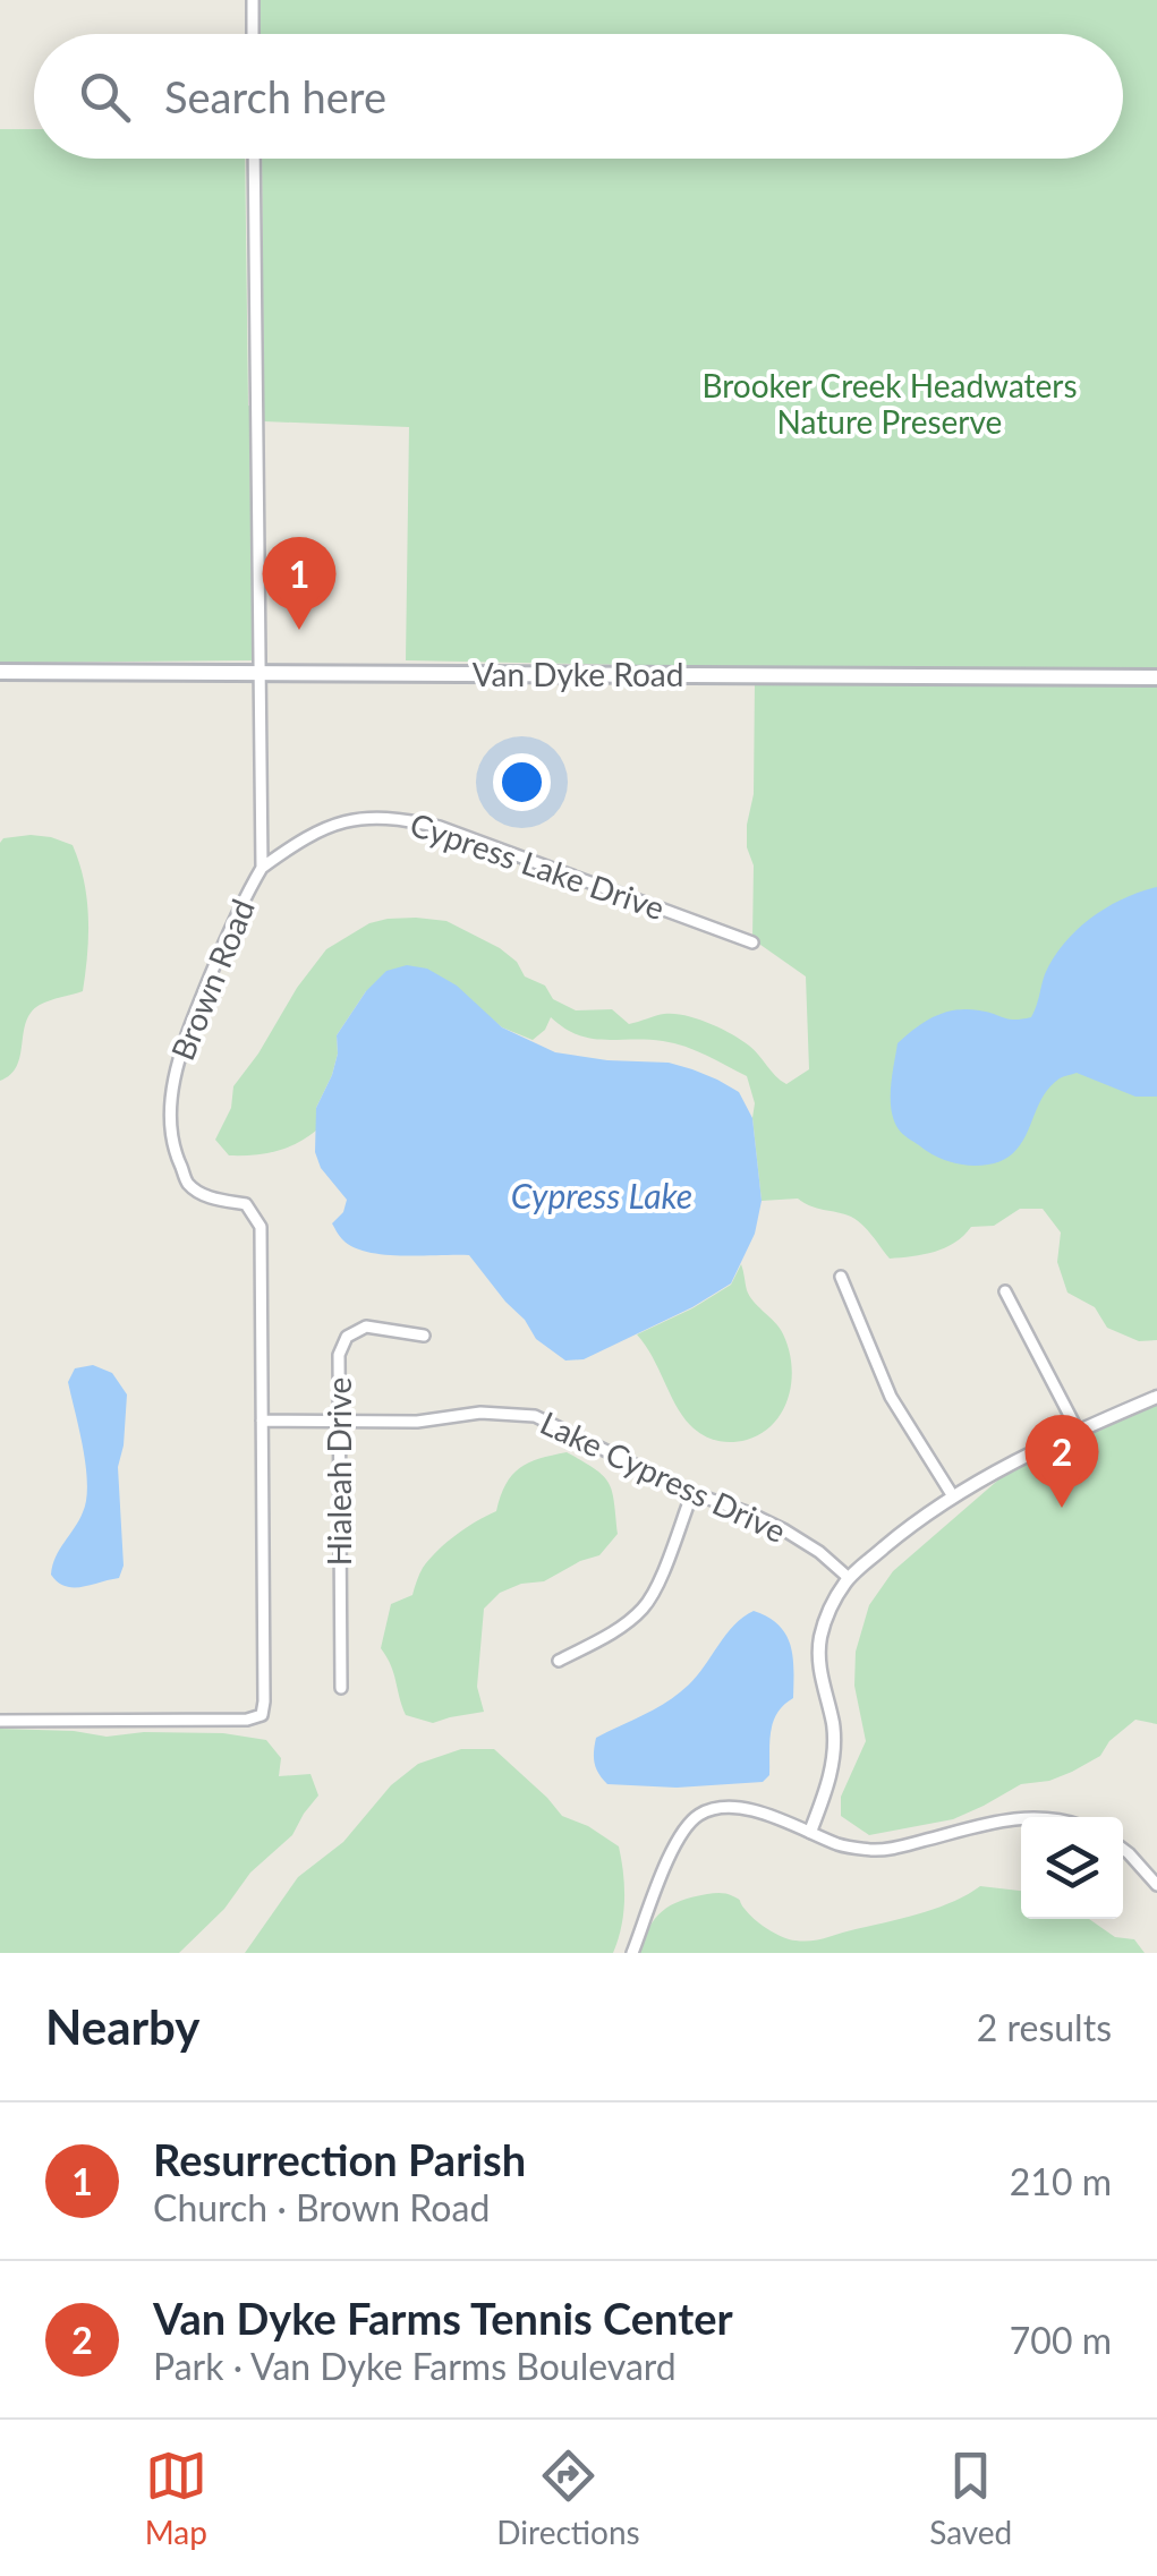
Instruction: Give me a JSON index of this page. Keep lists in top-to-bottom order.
{
  "streets": {
    "main road": ["Van Dyke Road"],
    "street": [
      "Cypress Lake Drive",
      "Brown Road",
      "Hialeah Drive",
      "Lake Cypress Drive"
    ]
  },
  "crossings": [
    ["Van Dyke Road", "Brown Road"],
    ["Cypress Lake Drive", "Brown Road"],
    ["Brown Road", "Lake Cypress Drive"],
    ["Hialeah Drive", "Lake Cypress Drive"]
  ],
  "water": ["Cypress Lake"],
  "parks": ["Brooker Creek Headwaters Nature Preserve"],
  "page": {
    "search": "Search here",
    "pins": ["1", "2"],
    "heading": ["Nearby", "2 results"],
    "list": [
      {
        "mark": "1",
        "name": "Resurrection Parish",
        "note": "Church · Brown Road",
        "value": "210 m"
      },
      {
        "mark": "2",
        "name": "Van Dyke Farms Tennis Center",
        "note": "Park · Van Dyke Farms Boulevard",
        "value": "700 m"
      }
    ],
    "nav": ["Map", "Directions", "Saved"]
  }
}
